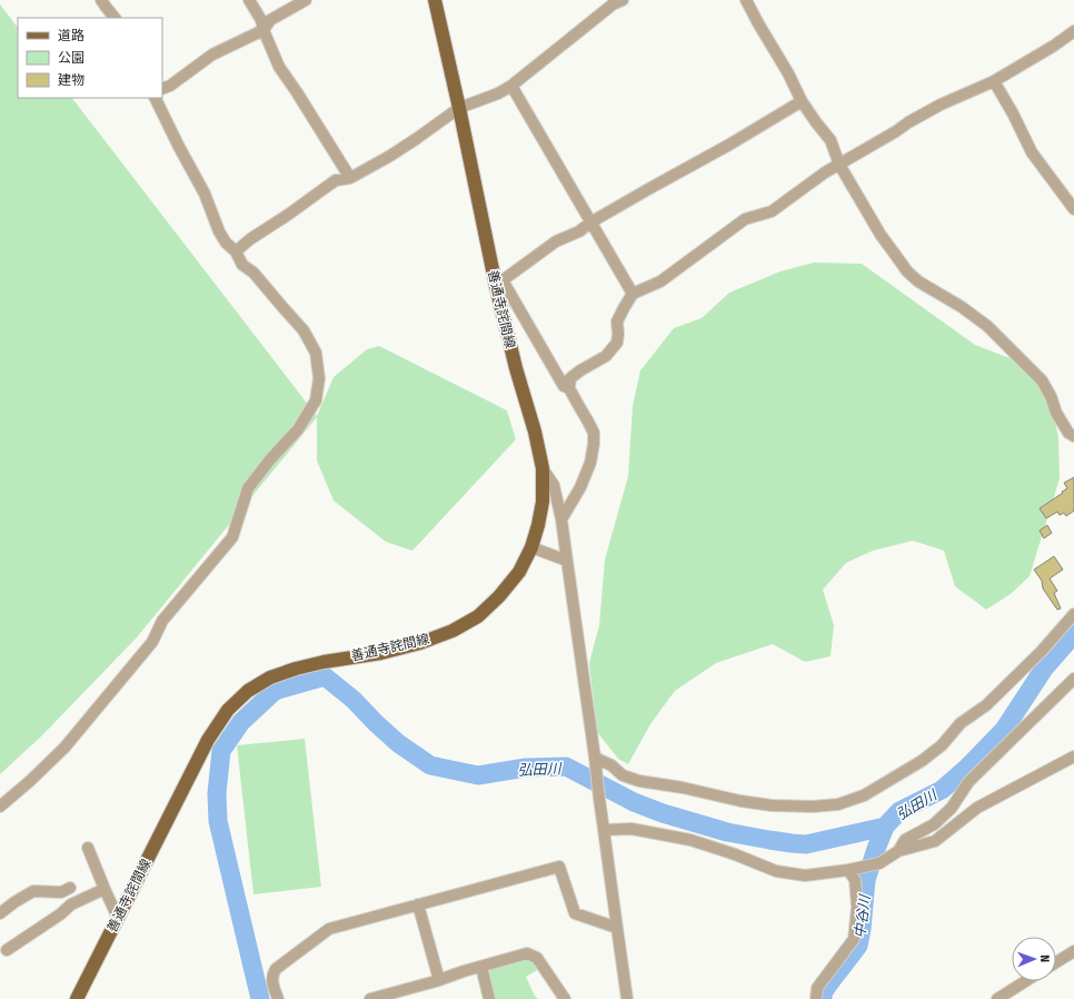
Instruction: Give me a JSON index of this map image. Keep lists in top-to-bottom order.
{
  "streets": {
    "main road": ["善通寺詫間線"]
  },
  "water": ["弘田川", "中谷川"],
  "legend": ["道路", "公園", "建物"],
  "north": "right"
}
